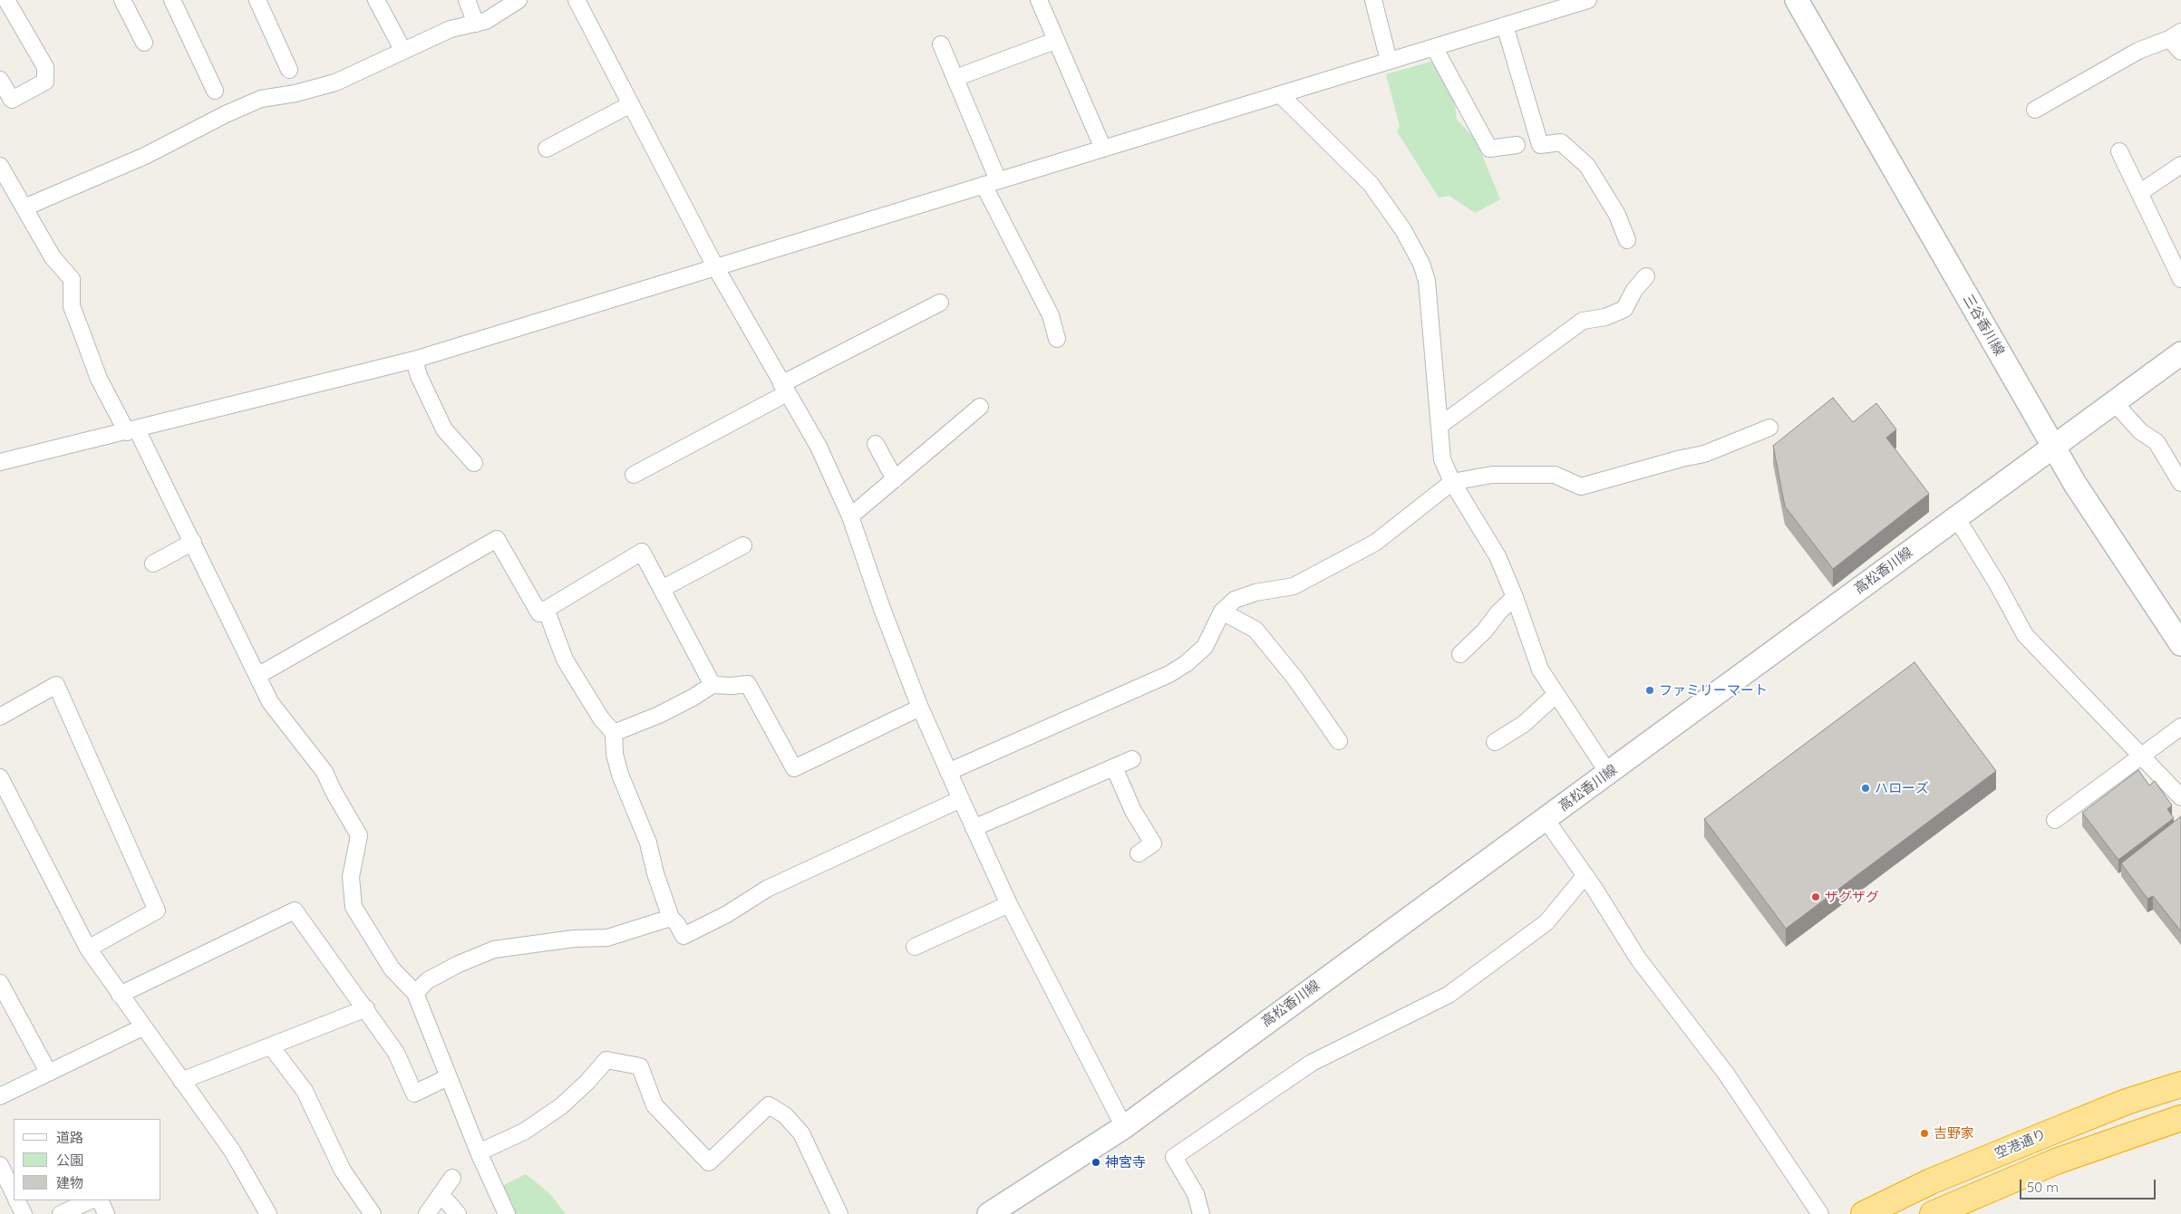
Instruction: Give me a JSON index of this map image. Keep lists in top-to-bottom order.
{
  "streets": {
    "highway": ["空港通り"],
    "main road": ["三谷香川線", "高松香川線"]
  },
  "crossings": [
    ["三谷香川線", "高松香川線"]
  ],
  "places": [
    "ファミリーマート",
    "ハローズ",
    "ザグザグ",
    "吉野家",
    "神宮寺"
  ],
  "legend": ["道路", "公園", "建物"],
  "scale_bar": "50 m"
}
